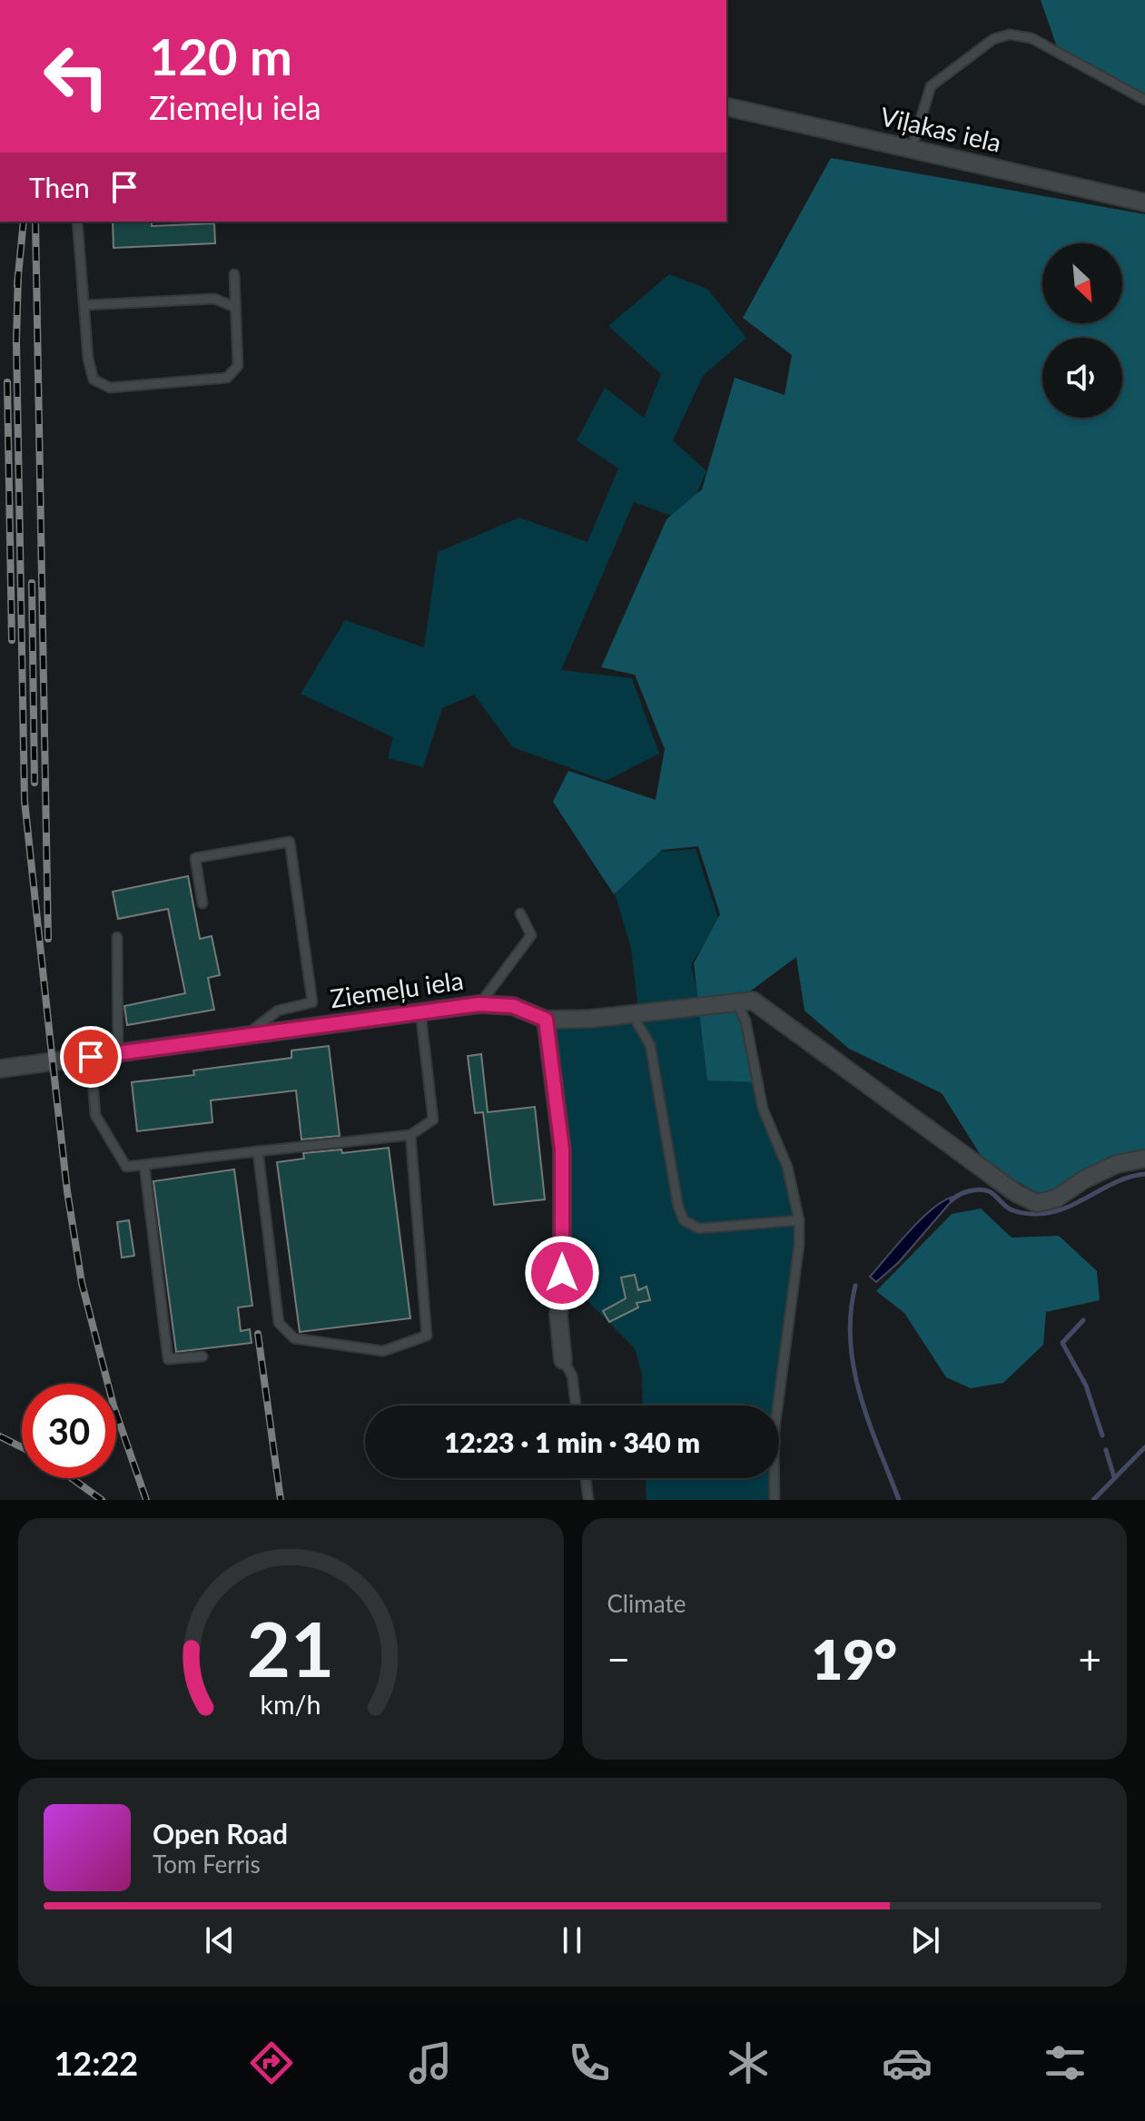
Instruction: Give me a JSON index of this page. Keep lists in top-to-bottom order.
{
  "streets": {
    "street": ["Viļakas iela", "Ziemeļu iela"]
  },
  "north": "bottom right",
  "page": {
    "turn": ["120 m", "Ziemeļu iela"],
    "then": "Then",
    "limit": "30",
    "trip": "12:23 · 1 min · 340 m",
    "tile": "Climate",
    "heat": ["−", "19°", "+"],
    "song": ["Open Road", "Tom Ferris"],
    "tabs": "12:22",
    "gauge": ["21", "km/h"]
  }
}
